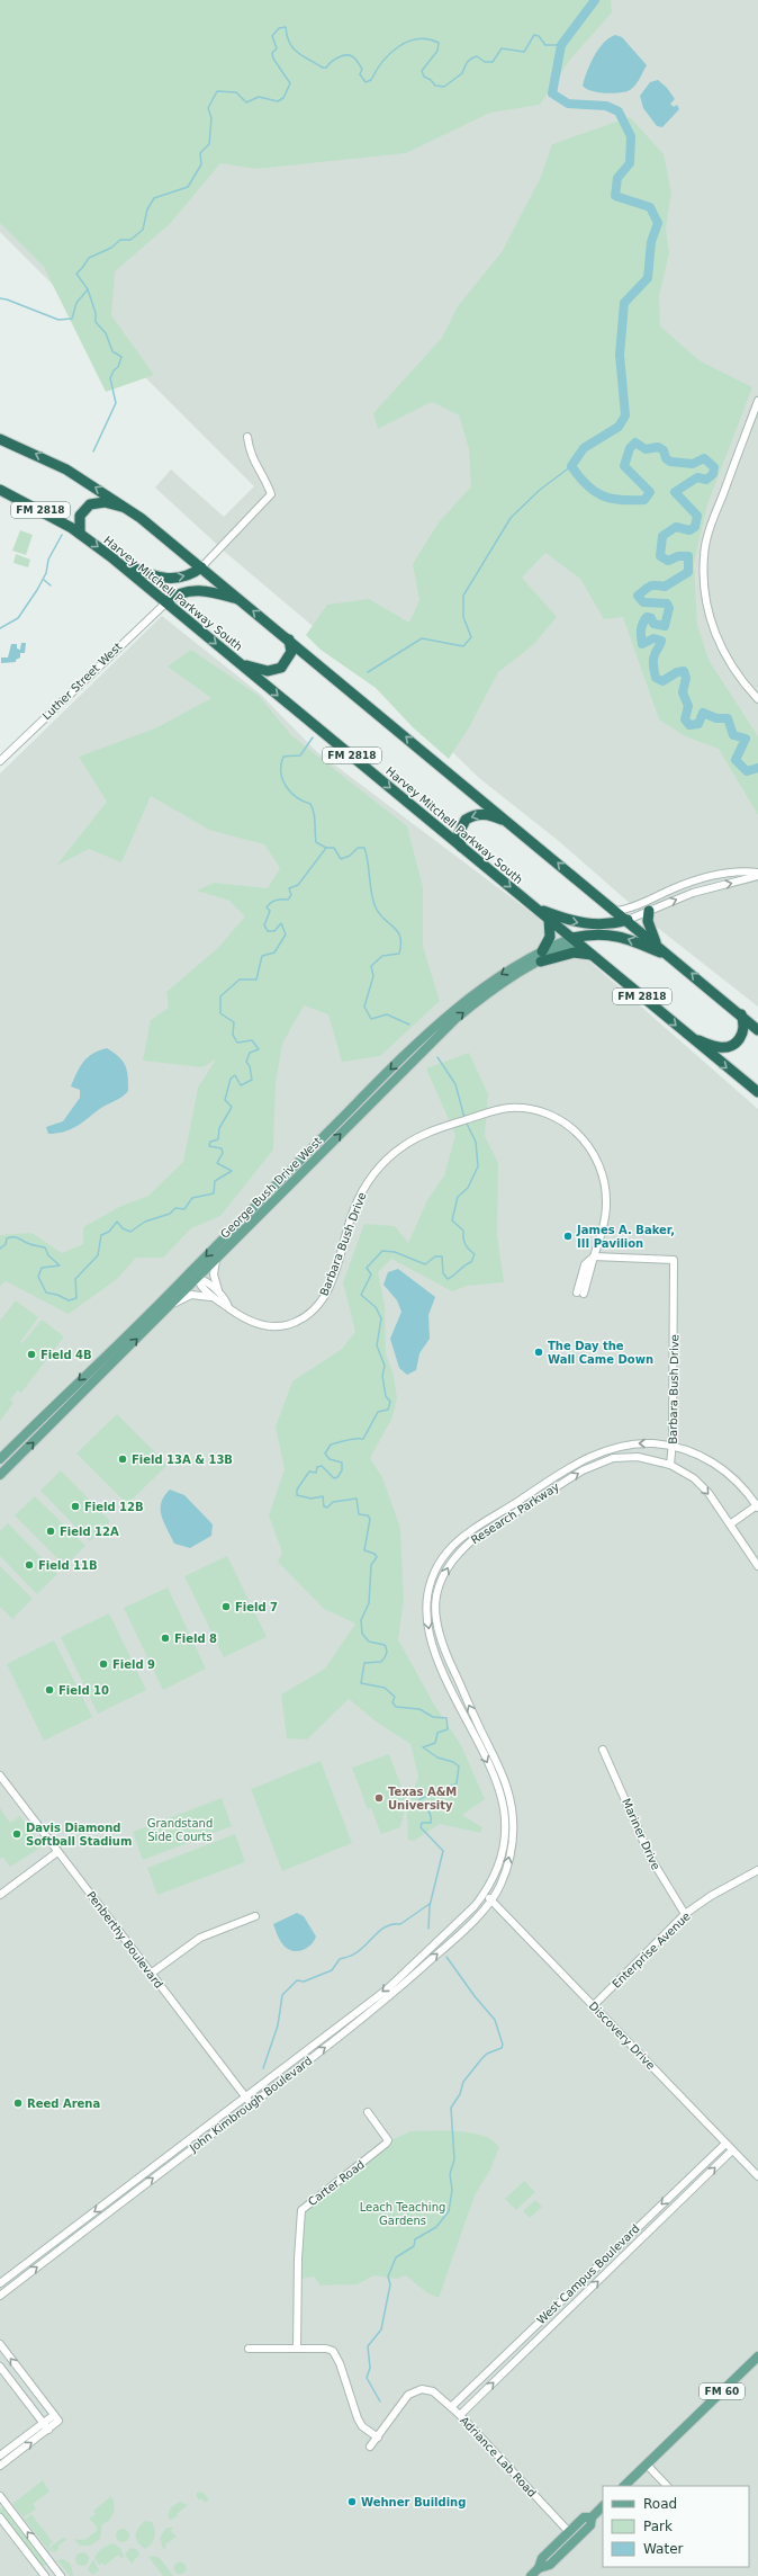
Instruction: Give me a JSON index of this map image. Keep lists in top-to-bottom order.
{
  "streets": {
    "highway": ["FM 2818", "Harvey Mitchell Parkway South"],
    "main road": ["George Bush Drive West", "FM 60"],
    "street": [
      "Luther Street West",
      "Barbara Bush Drive",
      "Research Parkway",
      "Mariner Drive",
      "Penberthy Boulevard",
      "Enterprise Avenue",
      "Discovery Drive",
      "John Kimbrough Boulevard",
      "Carter Road",
      "West Campus Boulevard",
      "Adriance Lab Road"
    ]
  },
  "crossings": [
    ["Harvey Mitchell Parkway South", "Luther Street West"],
    ["Harvey Mitchell Parkway South", "George Bush Drive West"],
    ["George Bush Drive West", "Barbara Bush Drive"],
    ["Barbara Bush Drive", "Research Parkway"],
    ["Research Parkway", "Discovery Drive"],
    ["Research Parkway", "John Kimbrough Boulevard"],
    ["Mariner Drive", "Enterprise Avenue"],
    ["Penberthy Boulevard", "John Kimbrough Boulevard"],
    ["Enterprise Avenue", "Discovery Drive"],
    ["Discovery Drive", "John Kimbrough Boulevard"],
    ["Discovery Drive", "West Campus Boulevard"],
    ["West Campus Boulevard", "Adriance Lab Road"]
  ],
  "parks": ["Grandstand Side Courts", "Leach Teaching Gardens"],
  "places": [
    "James A. Baker, III Pavilion",
    "The Day the Wall Came Down",
    "Field 4B",
    "Field 13A & 13B",
    "Field 12B",
    "Field 12A",
    "Field 11B",
    "Field 7",
    "Field 8",
    "Field 9",
    "Field 10",
    "Texas A&M University",
    "Davis Diamond Softball Stadium",
    "Reed Arena",
    "Wehner Building"
  ],
  "legend": ["Road", "Park", "Water"]
}
